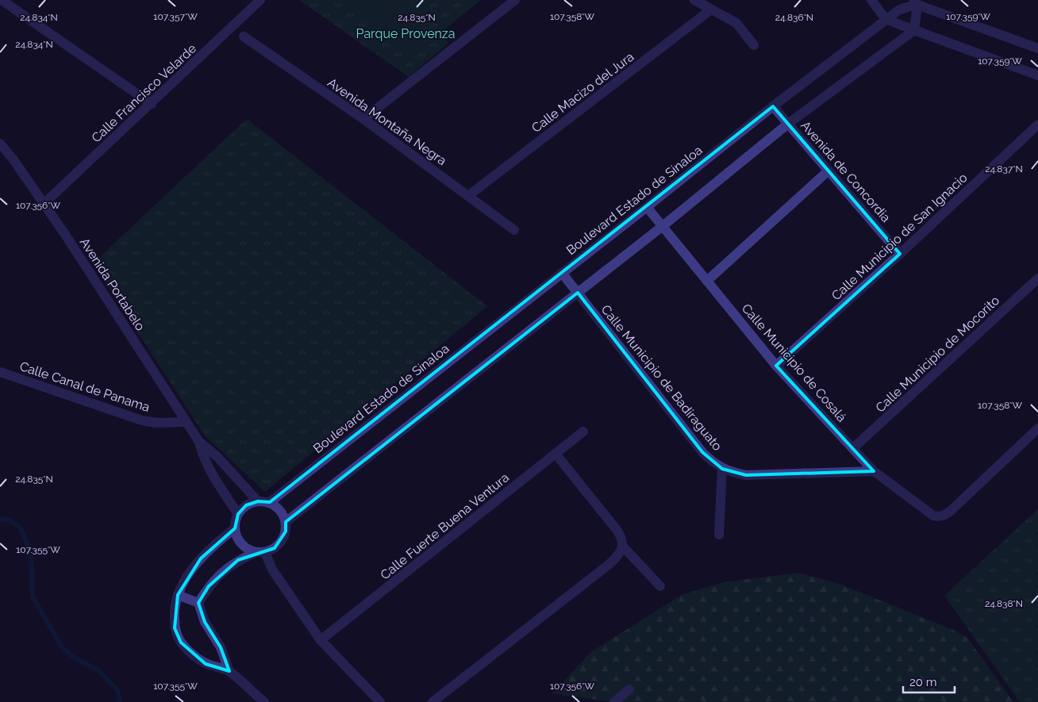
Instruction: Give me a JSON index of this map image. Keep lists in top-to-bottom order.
{
  "streets": {
    "street": [
      "Calle Macizo del Jura",
      "Calle Francisco Velarde",
      "Avenida Montaña Negra",
      "Avenida de Concordia",
      "Boulevard Estado de Sinaloa",
      "Calle Municipio de San Ignacio",
      "Avenida Portabelo",
      "Calle Municipio de Mocorito",
      "Calle Municipio de Cosalá",
      "Calle Municipio de Badiraguato",
      "Calle Canal de Panama",
      "Calle Fuerte Buena Ventura"
    ]
  },
  "crossings": [
    ["Calle Macizo del Jura", "Avenida Montaña Negra"],
    ["Calle Francisco Velarde", "Avenida Portabelo"],
    ["Avenida de Concordia", "Boulevard Estado de Sinaloa"],
    ["Avenida de Concordia", "Calle Municipio de San Ignacio"],
    ["Boulevard Estado de Sinaloa", "Avenida Portabelo"],
    ["Boulevard Estado de Sinaloa", "Calle Municipio de Cosalá"],
    ["Boulevard Estado de Sinaloa", "Calle Municipio de Badiraguato"],
    ["Calle Municipio de San Ignacio", "Calle Municipio de Cosalá"],
    ["Avenida Portabelo", "Calle Canal de Panama"],
    ["Calle Municipio de Mocorito", "Calle Municipio de Cosalá"],
    ["Calle Municipio de Cosalá", "Calle Municipio de Badiraguato"]
  ],
  "parks": ["Parque Provenza"],
  "scale_bar": "20 m",
  "coordinates": [
    "107.357°W",
    "107.358°W",
    "107.359°W",
    "24.836°N",
    "24.834°N",
    "24.835°N",
    "24.837°N",
    "107.356°W",
    "107.355°W",
    "24.838°N"
  ]
}
